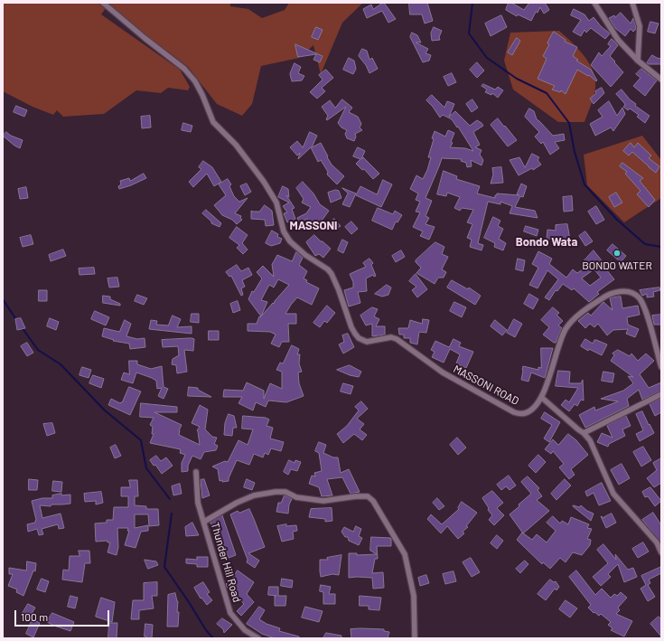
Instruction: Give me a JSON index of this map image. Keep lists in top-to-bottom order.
{
  "streets": {
    "street": ["MASSONI ROAD", "Thunder Hill Road"]
  },
  "districts": ["MASSONI", "Bondo Wata"],
  "places": ["BONDO WATER"],
  "scale_bar": "100 m"
}
